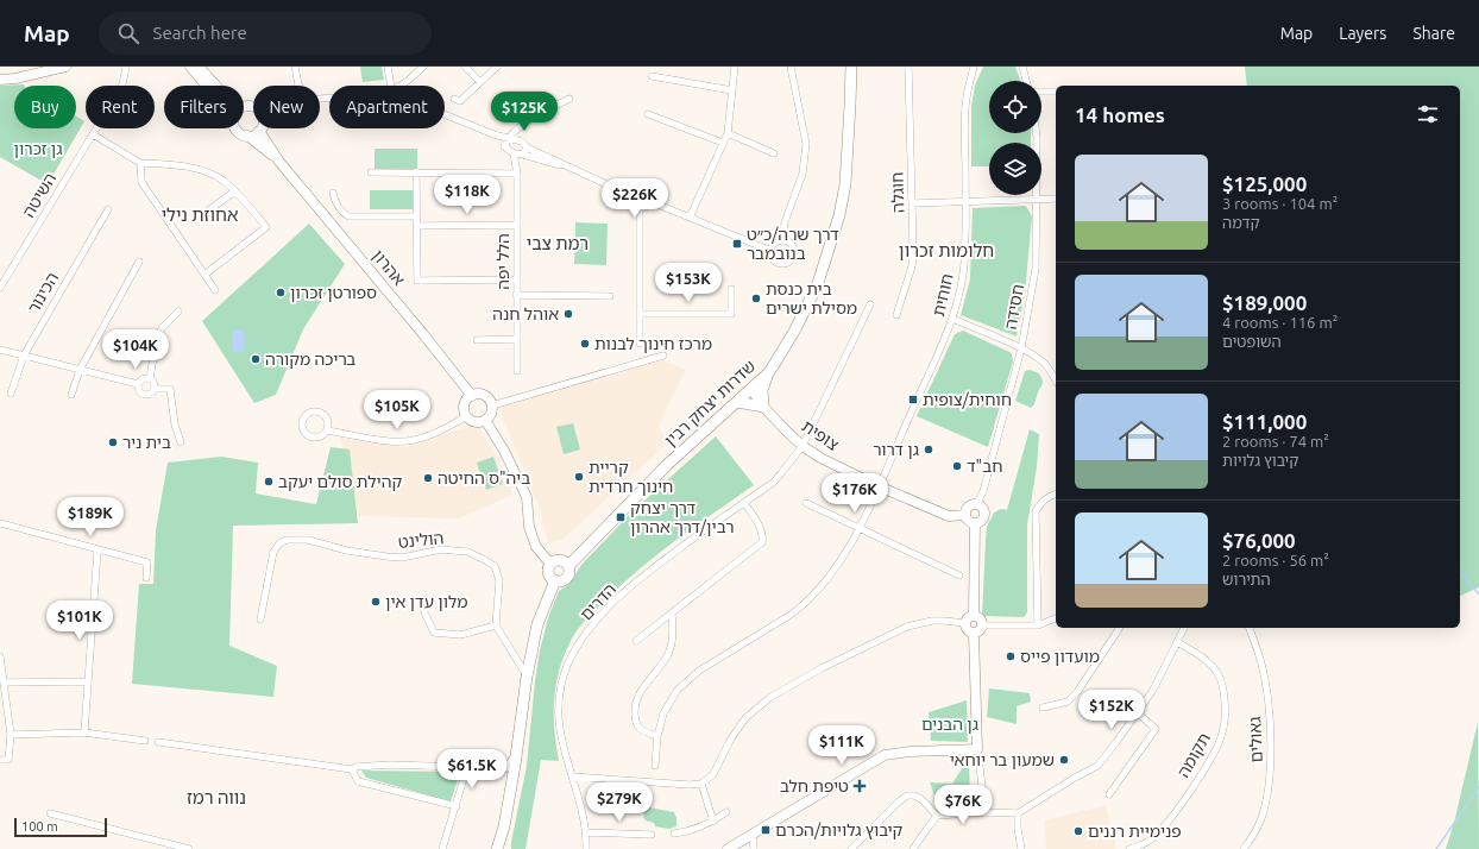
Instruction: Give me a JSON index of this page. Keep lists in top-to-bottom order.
{
  "streets": {
    "main road": ["שדרות יצחק רבין"],
    "street": [
      "חוגלה",
      "השיטה",
      "הלל יפה",
      "אהרון",
      "הכינור",
      "חוחית",
      "חסידה",
      "צופית",
      "הולינט",
      "הדרים",
      "גאולים",
      "תקומה"
    ]
  },
  "crossings": [
    ["חוחית", "צופית"],
    ["חסידה", "צופית"],
    ["שדרות יצחק רבין", "צופית"],
    ["צופית", "הדרים"]
  ],
  "districts": [
    "אחוזת נילי",
    "רמת צבי",
    "חלומות זכרון",
    "נווה רמז"
  ],
  "parks": ["גן זכרון", "גן הבנים"],
  "places": {
    "transit": [
      "דרך שרה/כ״ט בנובמבר",
      "חוחית/צופית",
      "דרך יצחק רבין/דרך אהרון",
      "קיבוץ גלויות/הכרם"
    ],
    "other": [
      "ספורטן זכרון",
      "בית כנסת מסילת ישרים",
      "אוהל חנה",
      "מרכז חינוך לבנות",
      "בריכה מקורה",
      "בית ניר",
      "גן דרור",
      "חב\"ד",
      "קריית חינוך חרדית",
      "ביה\"ס החיטה",
      "קהילת סולם יעקב",
      "מלון עדן אין",
      "מועדון פייס",
      "שמעון בר יוחאי",
      "פנימיית רננים"
    ],
    "health": ["טיפת חלב"]
  },
  "scale_bar": "100 m",
  "page": {
    "header": "Map",
    "search": "Search here",
    "nav": ["Map", "Layers", "Share"],
    "chip": [
      "Buy",
      "Rent",
      "Filters",
      "New",
      "Apartment"
    ],
    "heading": "14 homes",
    "price": [
      "$125K",
      "$118K",
      "$226K",
      "$153K",
      "$104K",
      "$105K",
      "$176K",
      "$189K",
      "$101K",
      "$152K",
      "$111K",
      "$61.5K",
      "$279K",
      "$76K"
    ],
    "list": [
      {
        "name": "$125,000",
        "note": "3 rooms · 104 m² · קדמה"
      },
      {
        "name": "$189,000",
        "note": "4 rooms · 116 m² · השופטים"
      },
      {
        "name": "$111,000",
        "note": "2 rooms · 74 m² · קיבוץ גלויות"
      },
      {
        "name": "$76,000",
        "note": "2 rooms · 56 m² · התירוש"
      }
    ],
    "scale": "100 m"
  }
}
